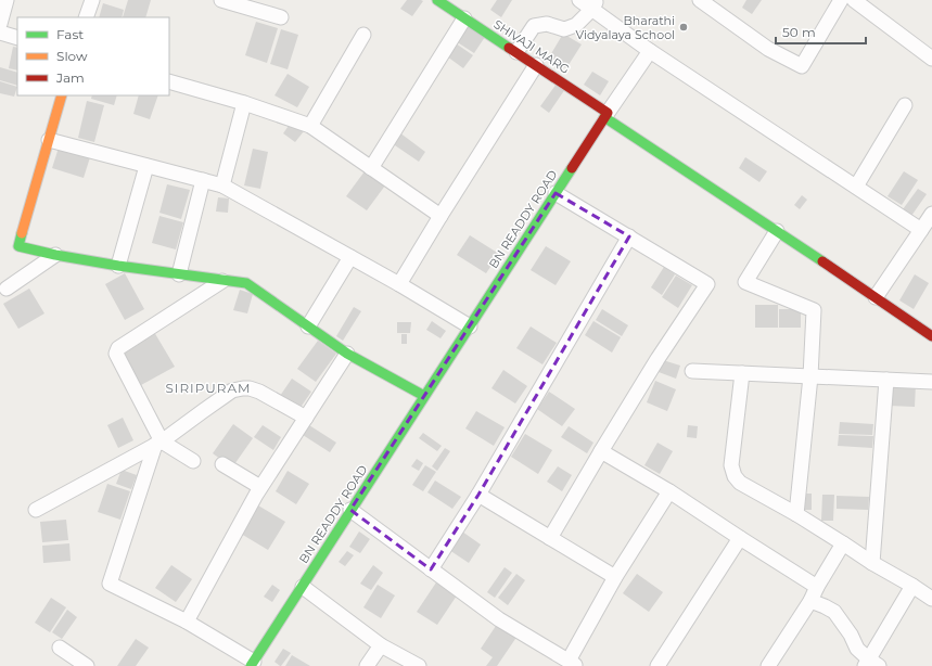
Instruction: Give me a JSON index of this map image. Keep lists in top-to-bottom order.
{
  "streets": {
    "street": ["SHIVAJI MARG", "BN READDY ROAD"]
  },
  "crossings": [
    ["SHIVAJI MARG", "BN READDY ROAD"]
  ],
  "districts": ["SIRIPURAM"],
  "places": ["Bharathi Vidyalaya School"],
  "legend": ["Fast", "Slow", "Jam"],
  "scale_bar": "50 m"
}
